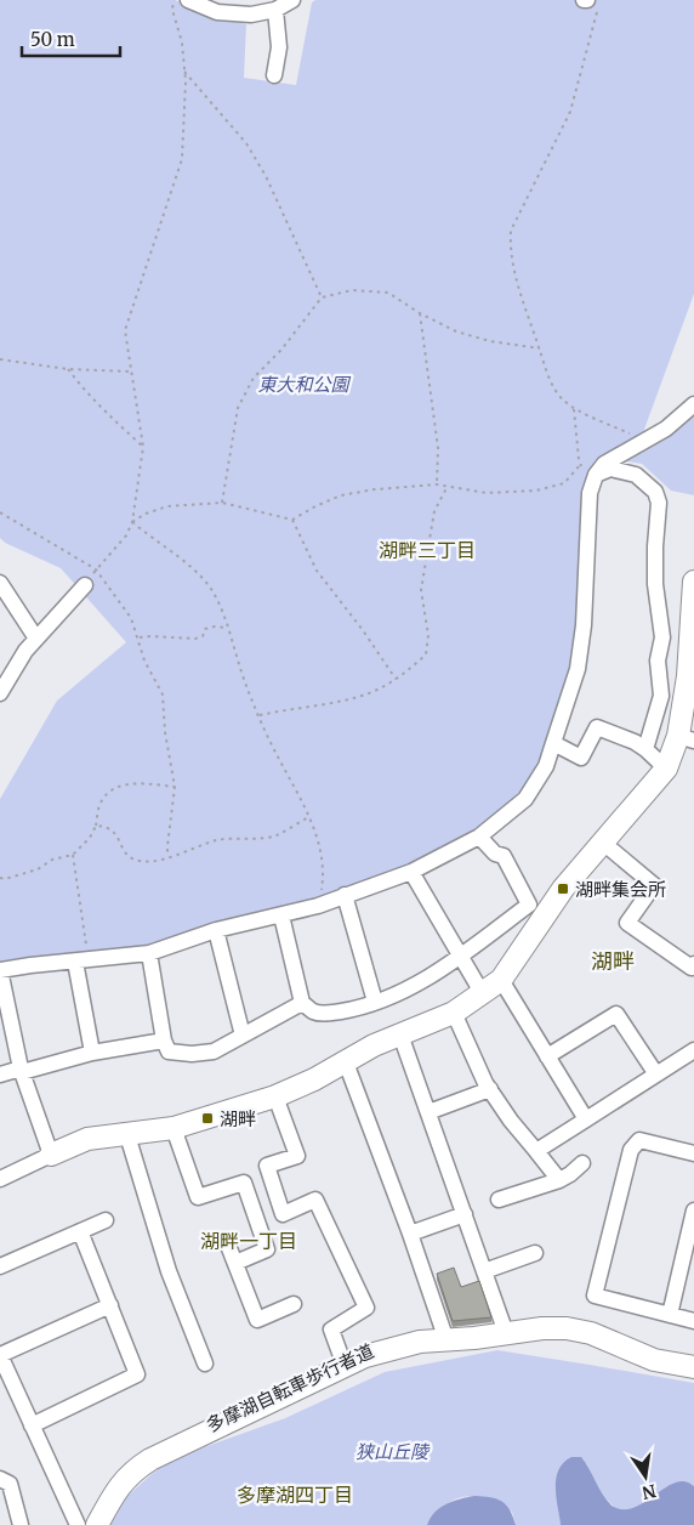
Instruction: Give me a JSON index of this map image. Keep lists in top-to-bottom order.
{
  "districts": [
    "湖畔三丁目",
    "湖畔",
    "湖畔一丁目",
    "多摩湖四丁目"
  ],
  "parks": ["東大和公園", "狭山丘陵"],
  "places": {
    "transit": ["湖畔集会所", "湖畔"]
  },
  "scale_bar": "50 m",
  "north": "bottom"
}
